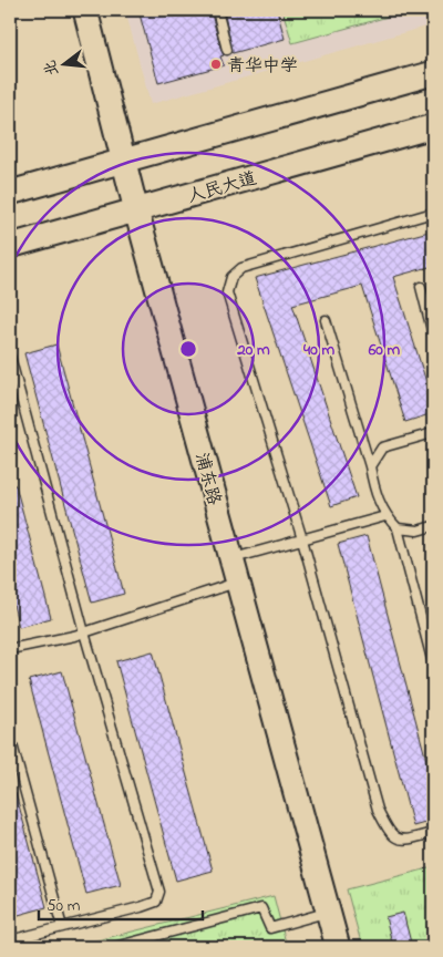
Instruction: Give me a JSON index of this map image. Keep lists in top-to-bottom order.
{
  "streets": {
    "street": ["人民大道", "浦东路"]
  },
  "crossings": [
    ["人民大道", "浦东路"]
  ],
  "places": ["青华中学"],
  "scale_bar": "50 m",
  "north": "left",
  "rings": ["20 m", "40 m", "60 m"]
}
